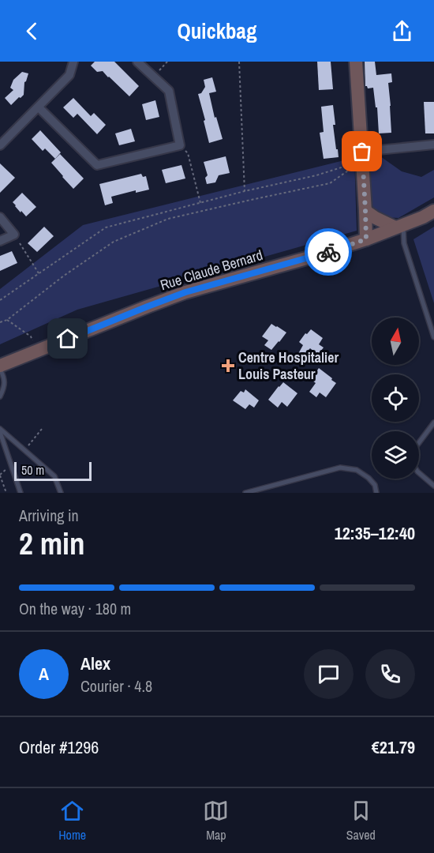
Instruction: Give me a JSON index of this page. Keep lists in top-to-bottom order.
{
  "streets": {
    "street": ["Rue Claude Bernard"]
  },
  "places": {
    "health": ["Centre Hospitalier Louis Pasteur"]
  },
  "scale_bar": "50 m",
  "north": "top",
  "page": {
    "header": "Quickbag",
    "scale": "50 m",
    "heading": ["2 min", "Arriving in", "12:35–12:40"],
    "panel": [
      "Alex",
      "Courier · 4.8",
      "Order #1296",
      "€21.79"
    ],
    "bar": "On the way · 180 m",
    "round": "A",
    "tabs": ["Home", "Map", "Saved"]
  }
}
